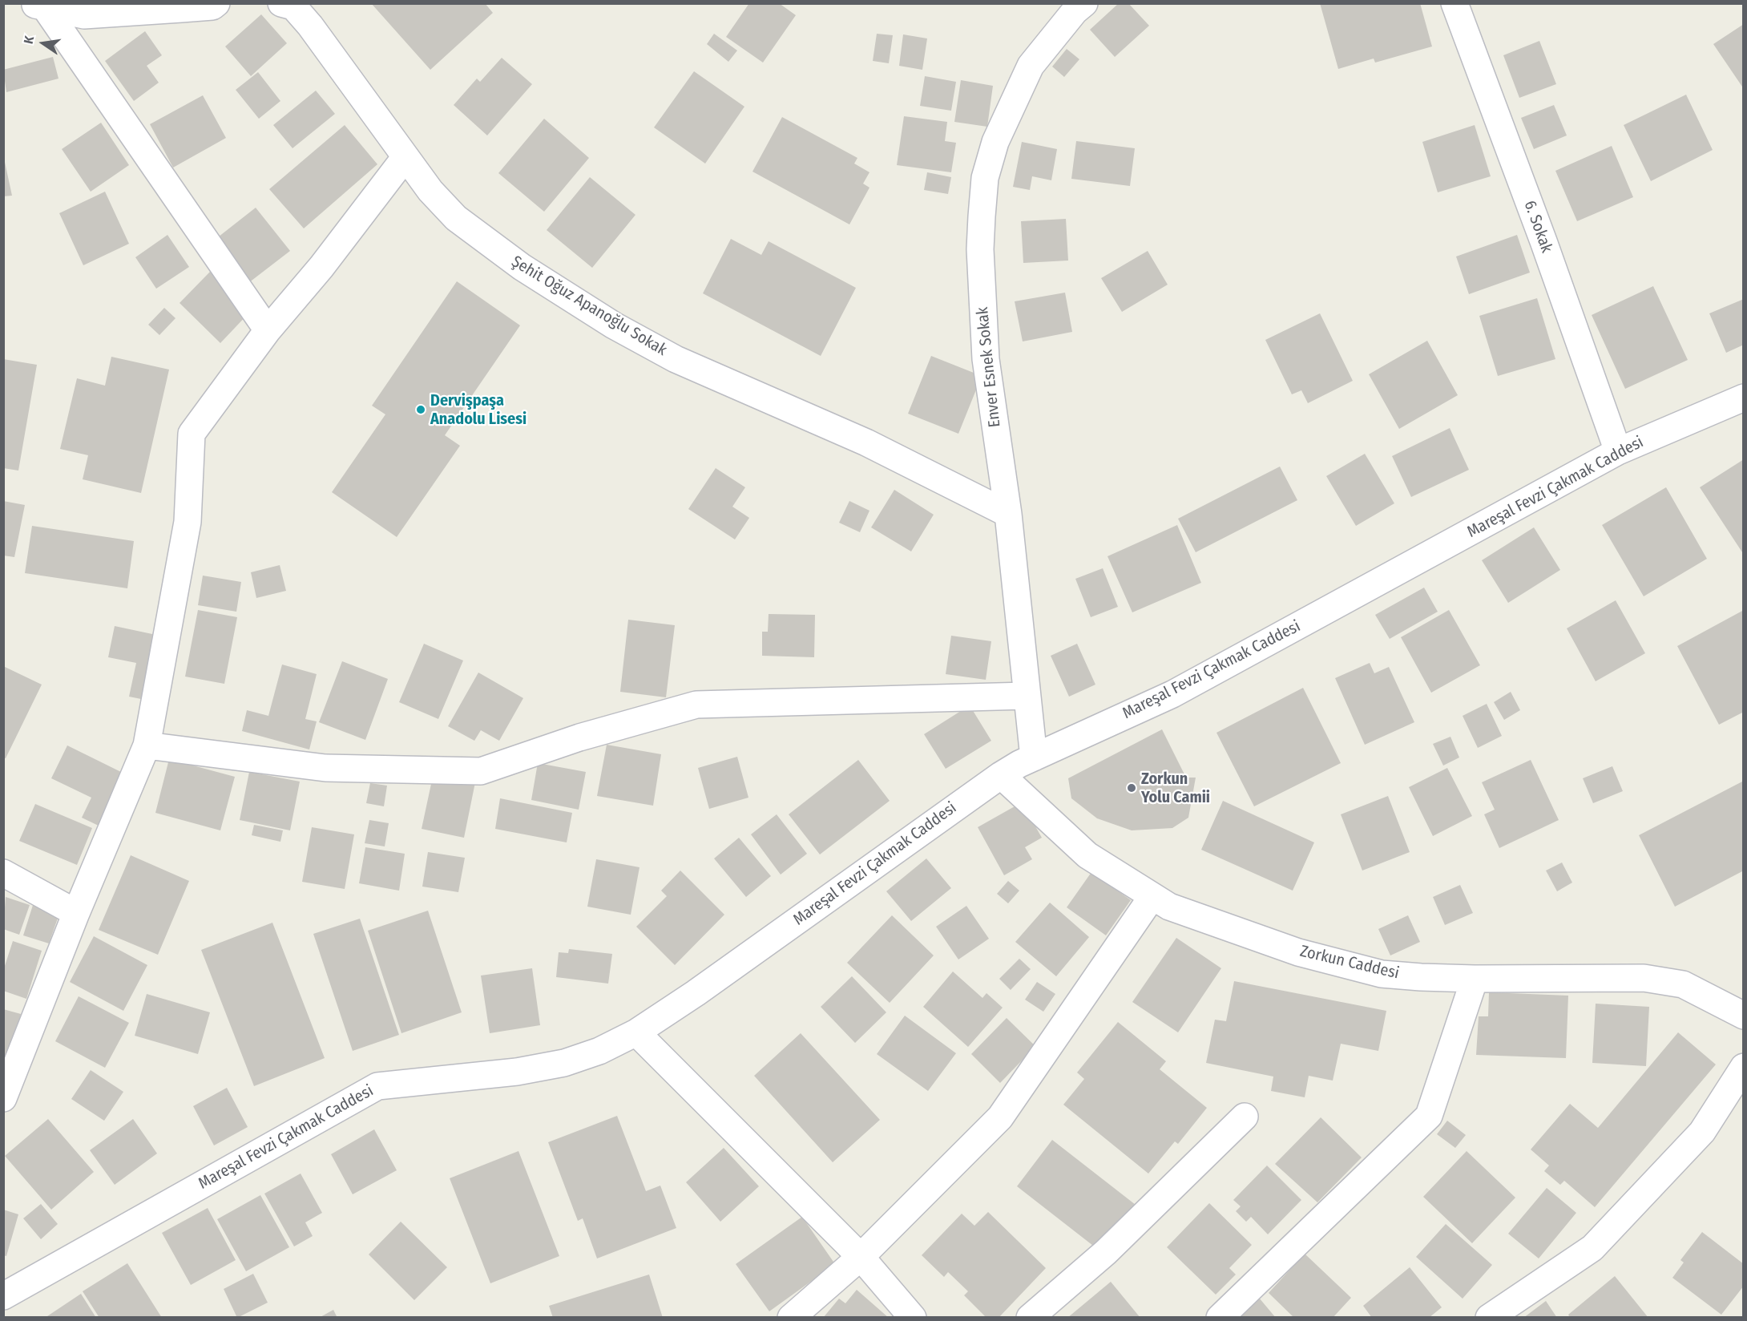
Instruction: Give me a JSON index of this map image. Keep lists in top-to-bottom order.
{
  "streets": {
    "street": [
      "6. Sokak",
      "Şehit Oğuz Apanoğlu Sokak",
      "Enver Esnek Sokak",
      "Mareşal Fevzi Çakmak Caddesi",
      "Zorkun Caddesi"
    ]
  },
  "crossings": [
    ["6. Sokak", "Mareşal Fevzi Çakmak Caddesi"],
    ["Şehit Oğuz Apanoğlu Sokak", "Enver Esnek Sokak"],
    ["Enver Esnek Sokak", "Mareşal Fevzi Çakmak Caddesi"],
    ["Mareşal Fevzi Çakmak Caddesi", "Zorkun Caddesi"]
  ],
  "places": ["Dervişpaşa Anadolu Lisesi", "Zorkun Yolu Camii"],
  "north": "left"
}
